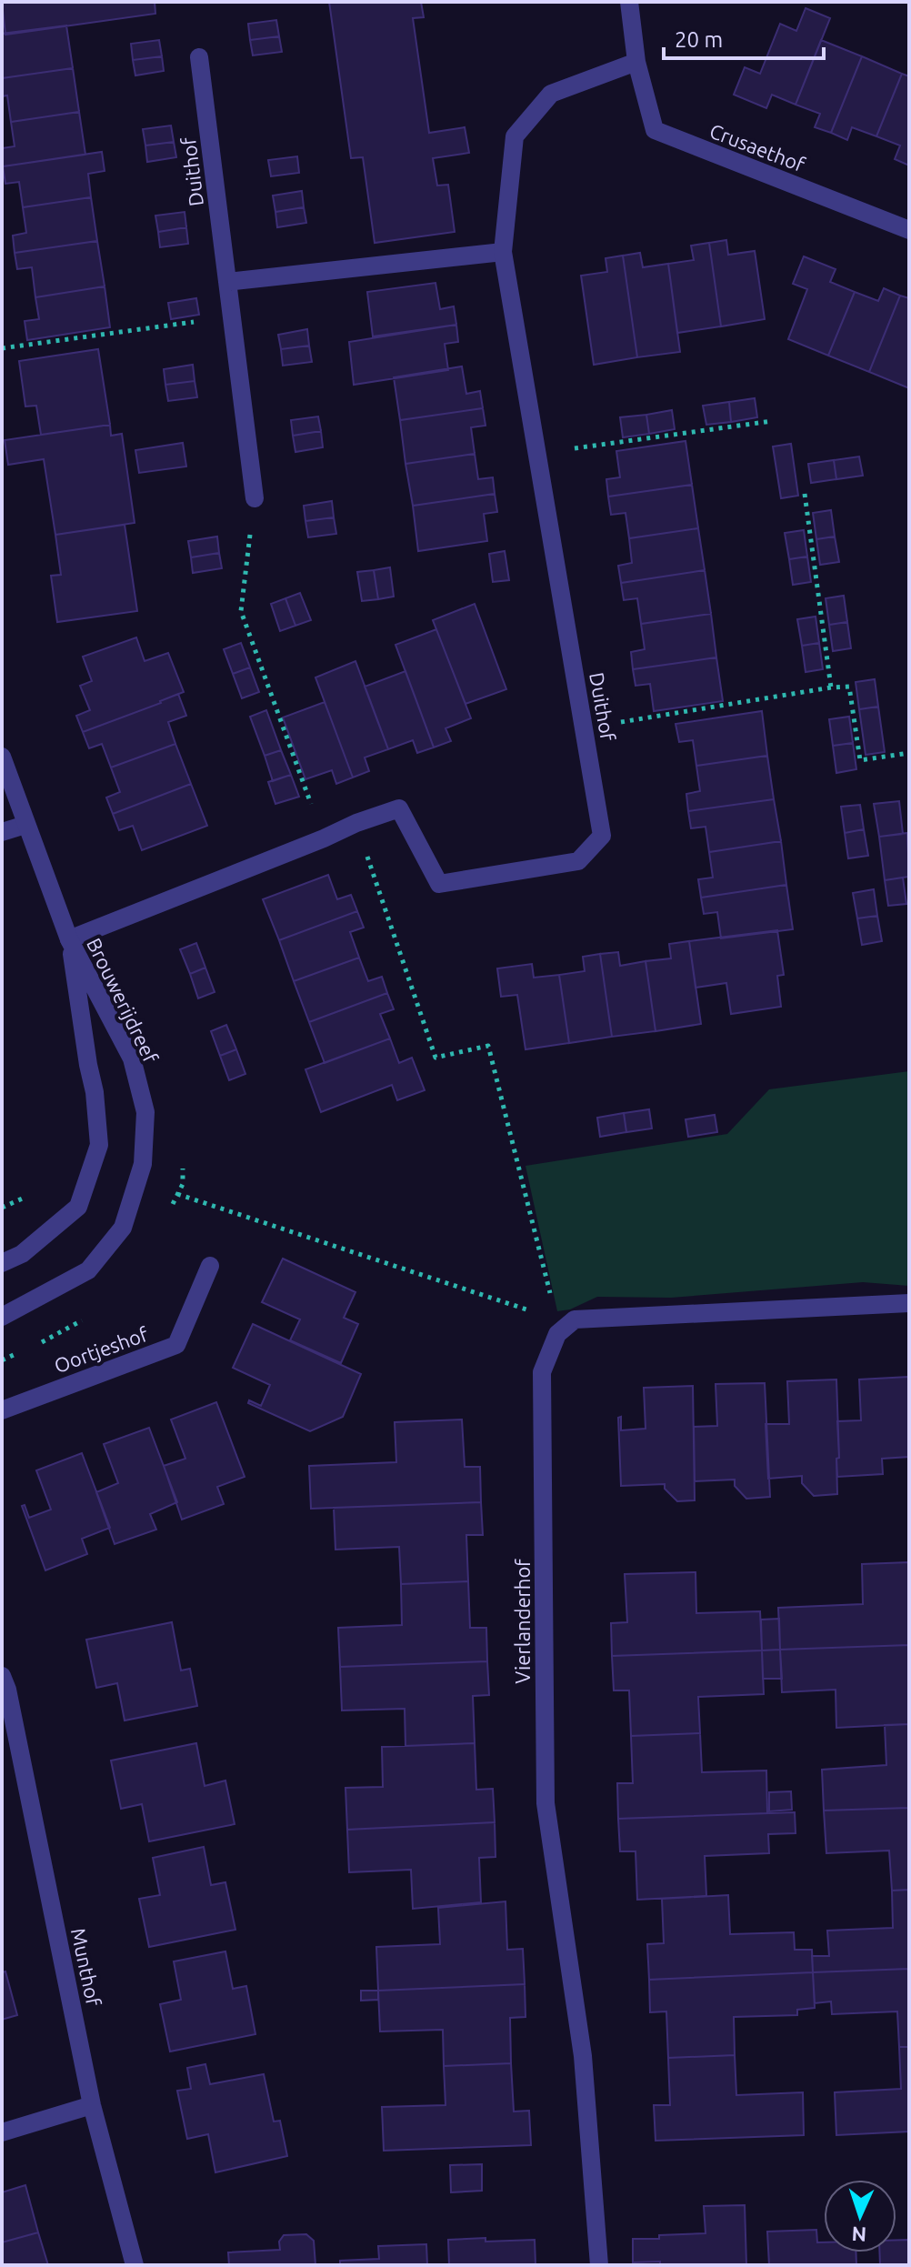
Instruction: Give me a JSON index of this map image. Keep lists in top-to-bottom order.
{
  "streets": {
    "street": [
      "Crusaethof",
      "Duithof",
      "Brouwerijdreef",
      "Oortjeshof",
      "Vierlanderhof",
      "Munthof"
    ]
  },
  "crossings": [
    ["Duithof", "Brouwerijdreef"]
  ],
  "scale_bar": "20 m",
  "north": "bottom"
}
